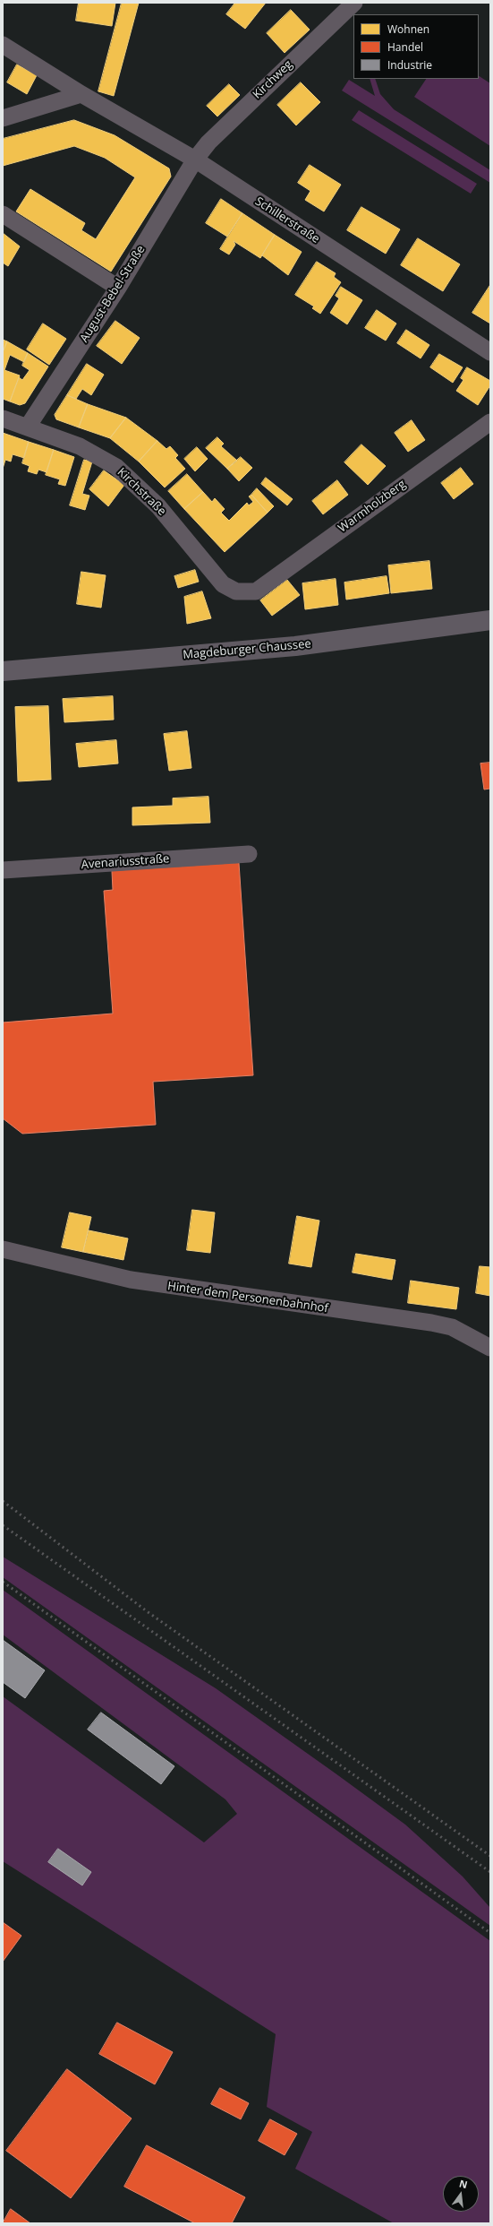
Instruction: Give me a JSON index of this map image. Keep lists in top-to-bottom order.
{
  "streets": {
    "main road": ["Magdeburger Chaussee"],
    "street": [
      "Kirchweg",
      "Schillerstraße",
      "August-Bebel-Straße",
      "Kirchstraße",
      "Warmholzberg",
      "Avenariusstraße",
      "Hinter dem Personenbahnhof"
    ]
  },
  "crossings": [
    ["Kirchweg", "Schillerstraße"],
    ["Kirchweg", "August-Bebel-Straße"],
    ["Schillerstraße", "August-Bebel-Straße"],
    ["August-Bebel-Straße", "Kirchstraße"],
    ["Kirchstraße", "Warmholzberg"]
  ],
  "legend": ["Wohnen", "Handel", "Industrie"],
  "north": "top"
}
